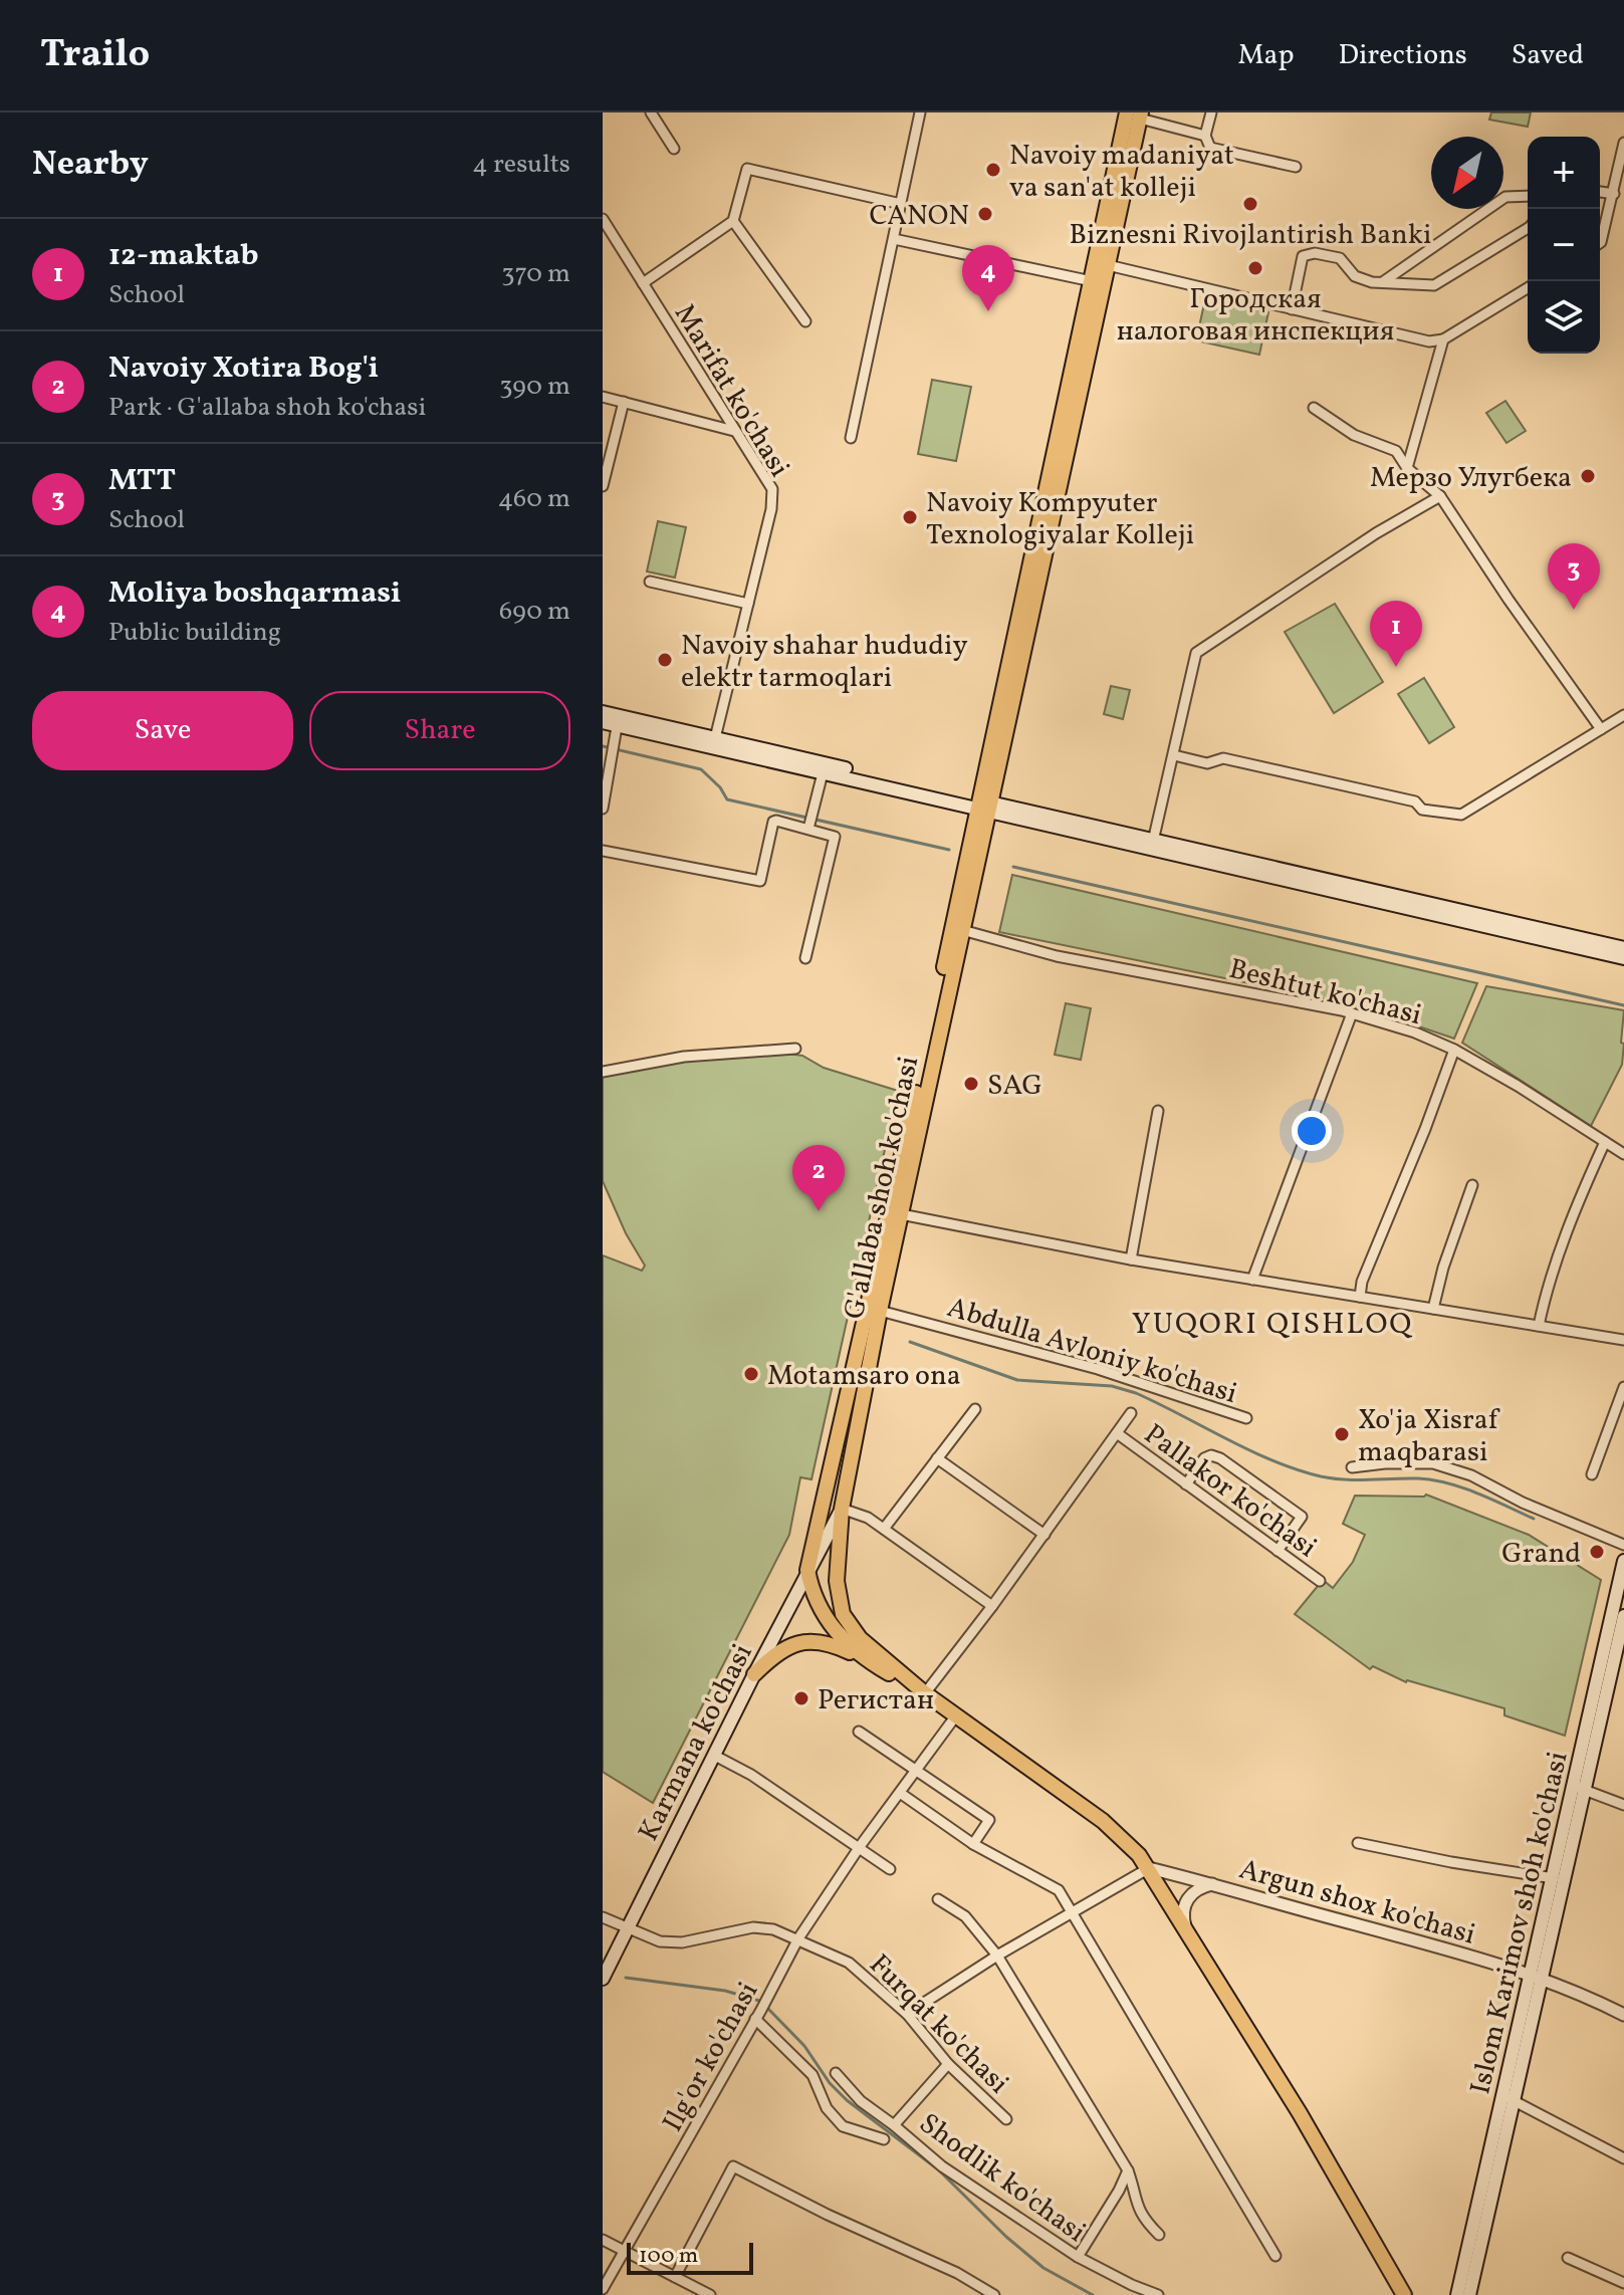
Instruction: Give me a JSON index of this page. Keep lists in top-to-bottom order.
{
  "streets": {
    "main road": ["G'allaba shoh ko'chasi", "Karmana ko'chasi", "Islom Karimov shoh ko'chasi"],
    "street": [
      "Marifat ko'chasi",
      "Beshtut ko'chasi",
      "Abdulla Avloniy ko'chasi",
      "Pallakor ko'chasi",
      "Argun shox ko'chasi",
      "Furqat ko'chasi",
      "Ilg'or ko'chasi",
      "Shodlik ko'chasi"
    ]
  },
  "crossings": [
    ["Beshtut ko'chasi", "G'allaba shoh ko'chasi"],
    ["G'allaba shoh ko'chasi", "Abdulla Avloniy ko'chasi"],
    ["G'allaba shoh ko'chasi", "Karmana ko'chasi"],
    ["Karmana ko'chasi", "Furqat ko'chasi"],
    ["Argun shox ko'chasi", "Islom Karimov shoh ko'chasi"],
    ["Furqat ko'chasi", "Ilg'or ko'chasi"]
  ],
  "districts": ["YUQORI QISHLOQ"],
  "places": [
    "Navoiy madaniyat va san'at kolleji",
    "Biznesni Rivojlantirish Banki",
    "CANON",
    "Городская налоговая инспекция",
    "Мерзо Улугбека",
    "Navoiy Kompyuter Texnologiyalar Kolleji",
    "Navoiy shahar hududiy elektr tarmoqlari",
    "SAG",
    "Motamsaro ona",
    "Xo'ja Xisraf maqbarasi",
    "Grand",
    "Регистан"
  ],
  "scale_bar": "100 m",
  "north": "bottom left",
  "page": {
    "header": "Trailo",
    "nav": ["Map", "Directions", "Saved"],
    "heading": ["Nearby", "4 results"],
    "map_buttons": ["+", "−"],
    "list": [
      {
        "mark": "1",
        "name": "12-maktab",
        "note": "School",
        "value": "370 m"
      },
      {
        "mark": "2",
        "name": "Navoiy Xotira Bog'i",
        "note": "Park · G'allaba shoh ko'chasi",
        "value": "390 m"
      },
      {
        "mark": "3",
        "name": "MTT",
        "note": "School",
        "value": "460 m"
      },
      {
        "mark": "4",
        "name": "Moliya boshqarmasi",
        "note": "Public building",
        "value": "690 m"
      }
    ],
    "pins": [
      "4",
      "3",
      "1",
      "2"
    ],
    "buttons": ["Save", "Share"],
    "scale": "100 m"
  }
}
